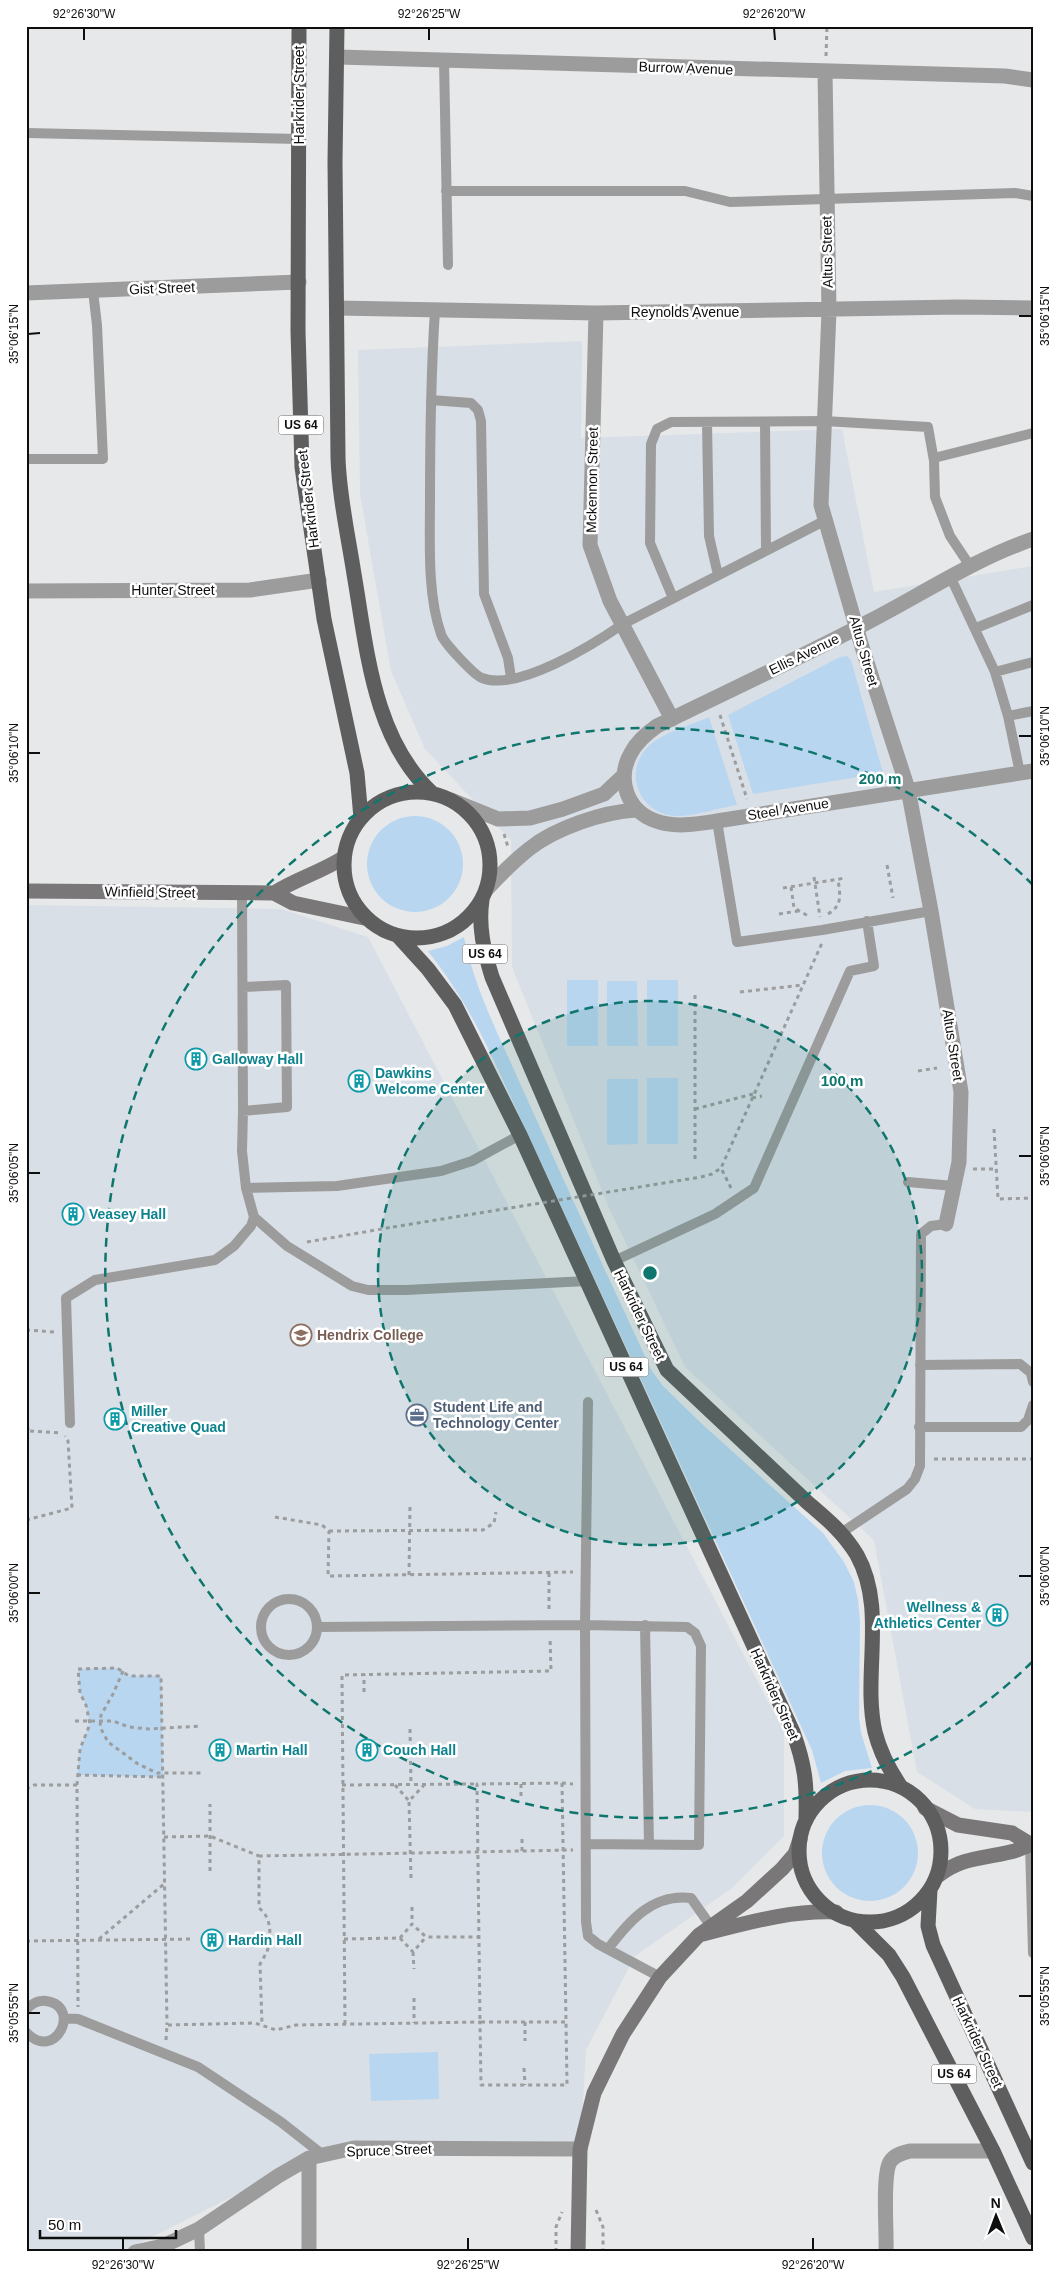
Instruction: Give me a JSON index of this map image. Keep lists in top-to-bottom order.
{
  "streets": {
    "main road": ["Harkrider Street", "US 64"],
    "street": [
      "Burrow Avenue",
      "Altus Street",
      "Gist Street",
      "Reynolds Avenue",
      "Mckennon Street",
      "Hunter Street",
      "Ellis Avenue",
      "Steel Avenue",
      "Winfield Street",
      "Spruce Street"
    ]
  },
  "crossings": [
    ["Burrow Avenue", "Altus Street"],
    ["Burrow Avenue", "US 64"],
    ["Harkrider Street", "Gist Street"],
    ["Harkrider Street", "US 64"],
    ["Harkrider Street", "Hunter Street"],
    ["Harkrider Street", "Winfield Street"],
    ["Altus Street", "Reynolds Avenue"],
    ["Altus Street", "Ellis Avenue"],
    ["Altus Street", "Steel Avenue"],
    ["Reynolds Avenue", "US 64"],
    ["Reynolds Avenue", "Mckennon Street"],
    ["US 64", "Winfield Street"],
    ["Mckennon Street", "Ellis Avenue"]
  ],
  "places": {
    "building": [
      "Galloway Hall",
      "Dawkins Welcome Center",
      "Veasey Hall",
      "Miller Creative Quad",
      "Wellness & Athletics Center",
      "Martin Hall",
      "Couch Hall",
      "Hardin Hall"
    ],
    "school or university": ["Hendrix College"],
    "office": ["Student Life and Technology Center"]
  },
  "scale_bar": "50 m",
  "north": "top",
  "coordinates": [
    "92°26'30\"W",
    "92°26'25\"W",
    "92°26'20\"W",
    "35°06'15\"N",
    "35°06'10\"N",
    "35°06'05\"N",
    "35°06'00\"N",
    "35°05'55\"N"
  ],
  "rings": ["200 m", "100 m"]
}
